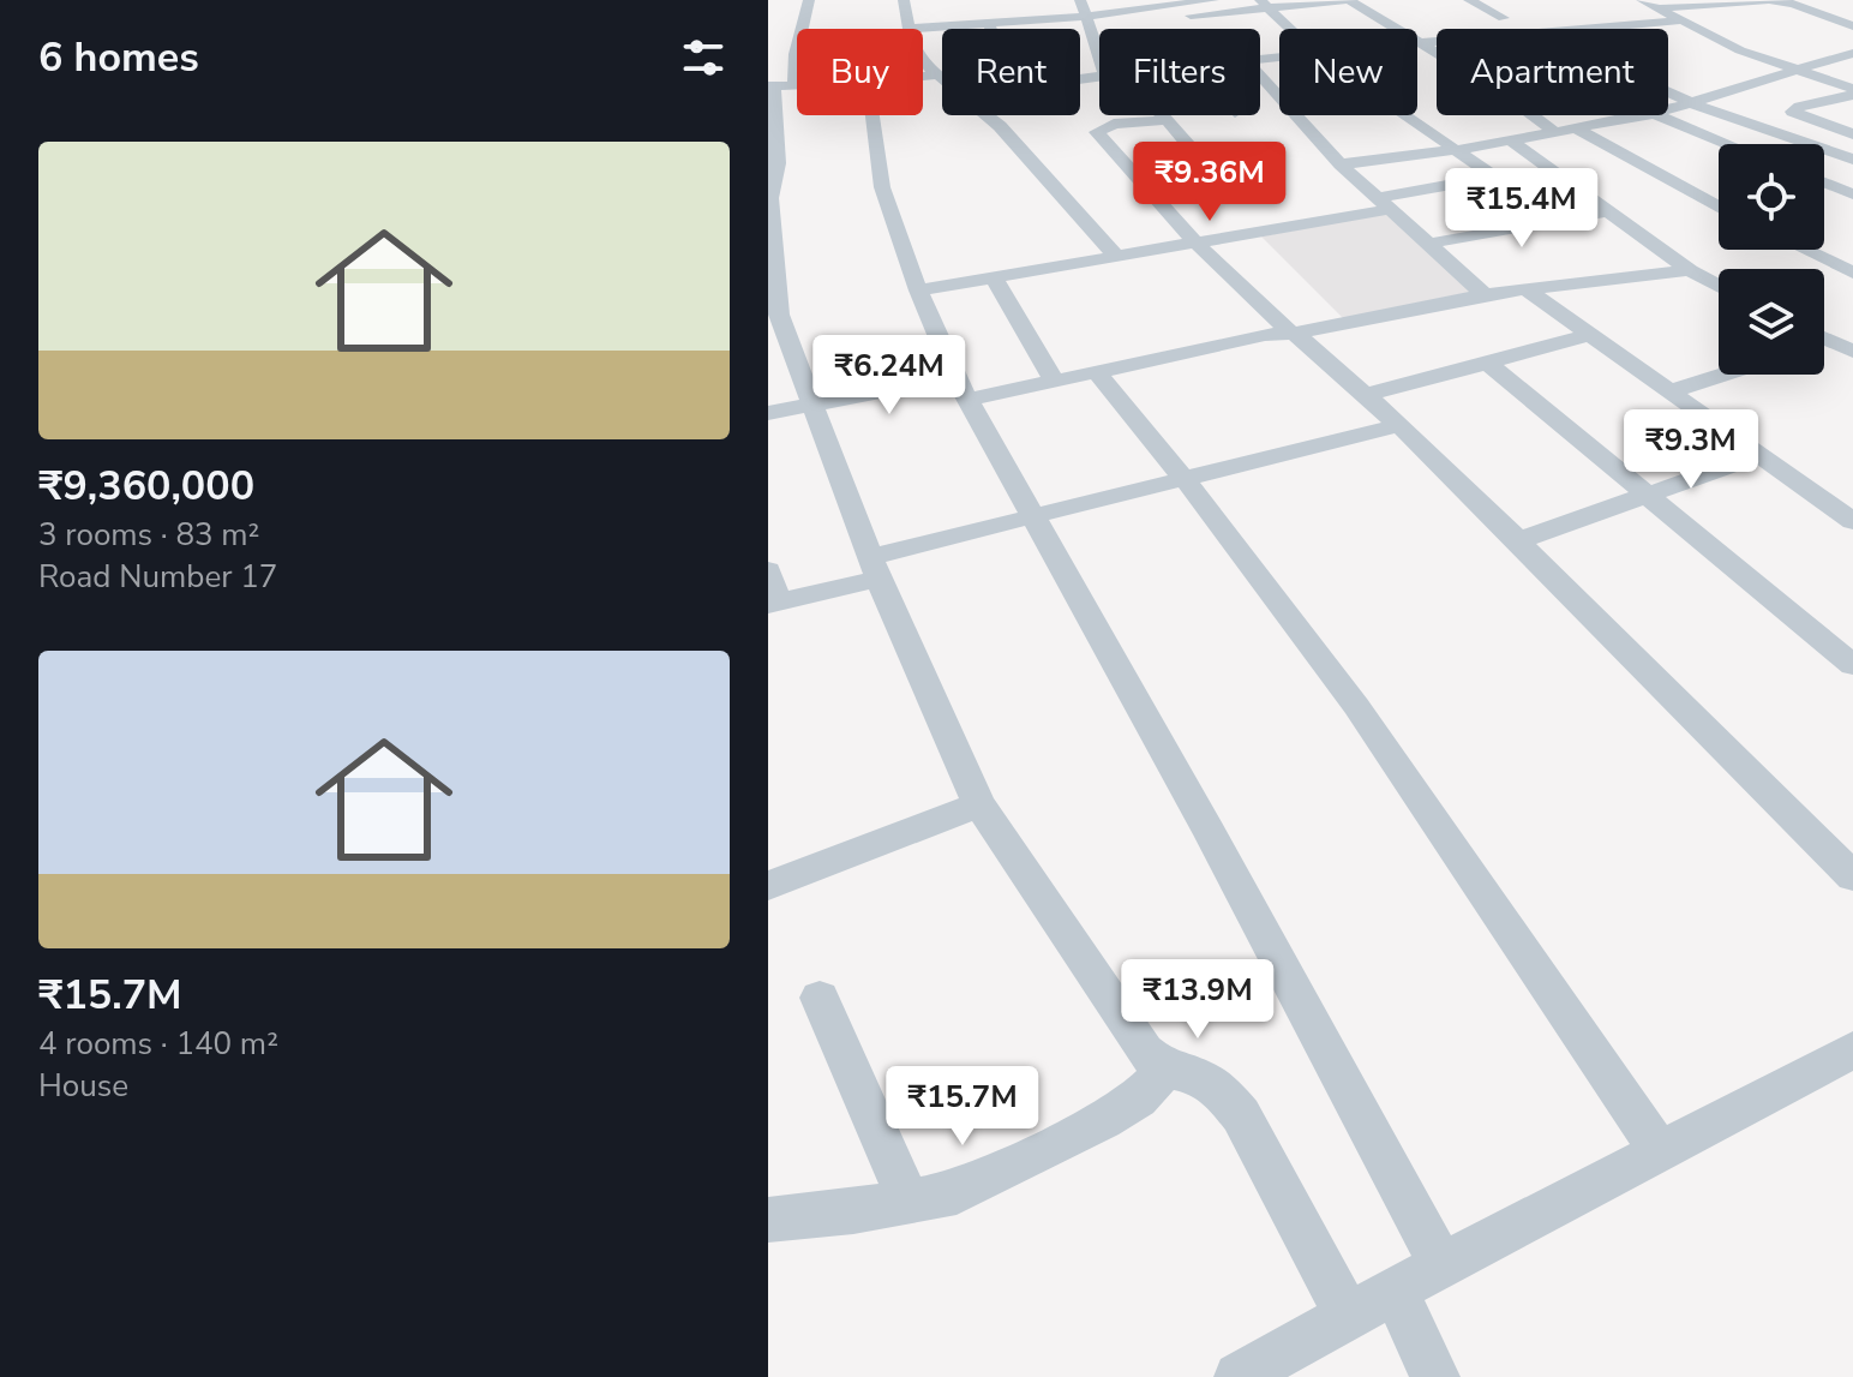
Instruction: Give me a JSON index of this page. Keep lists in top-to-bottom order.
{
  "page": {
    "heading": "6 homes",
    "chip": [
      "Buy",
      "Rent",
      "Filters",
      "New",
      "Apartment"
    ],
    "list": [
      {
        "name": "₹9,360,000",
        "note": "3 rooms · 83 m² · Road Number 17"
      },
      {
        "name": "₹15.7M",
        "note": "4 rooms · 140 m² · House"
      }
    ],
    "price": [
      "₹9.36M",
      "₹15.4M",
      "₹6.24M",
      "₹9.3M",
      "₹13.9M",
      "₹15.7M"
    ]
  }
}
